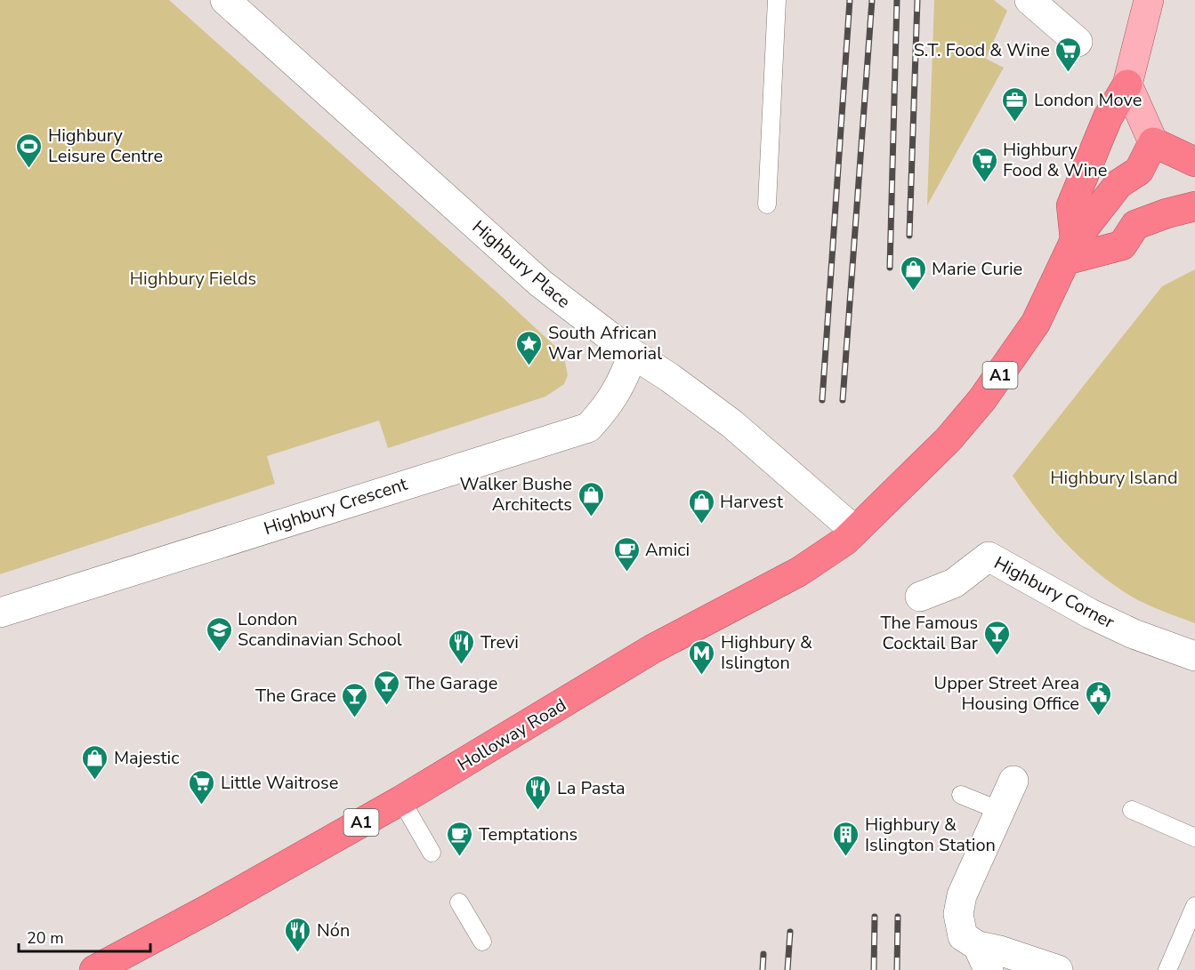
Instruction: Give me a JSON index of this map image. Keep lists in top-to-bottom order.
{
  "streets": {
    "highway": ["A1", "Holloway Road"],
    "street": ["Highbury Place", "Highbury Crescent", "Highbury Corner"]
  },
  "crossings": [
    ["Highbury Place", "Highbury Crescent"],
    ["Highbury Place", "Holloway Road"],
    ["A1", "Holloway Road"]
  ],
  "parks": ["Highbury Fields", "Highbury Island"],
  "places": {
    "supermarket": ["S.T. Food & Wine", "Highbury Food & Wine", "Little Waitrose"],
    "office": ["London Move"],
    "sports": ["Highbury Leisure Centre"],
    "shop": [
      "Marie Curie",
      "Walker Bushe Architects",
      "Harvest",
      "Majestic"
    ],
    "place": ["South African War Memorial"],
    "cafe": ["Amici", "Temptations"],
    "school or university": ["London Scandinavian School"],
    "bar": ["The Famous Cocktail Bar", "The Garage", "The Grace"],
    "restaurant": ["Trevi", "La Pasta", "Nón"],
    "metro station": ["Highbury & Islington"],
    "public building": ["Upper Street Area Housing Office"],
    "building": ["Highbury & Islington Station"]
  },
  "scale_bar": "20 m"
}
